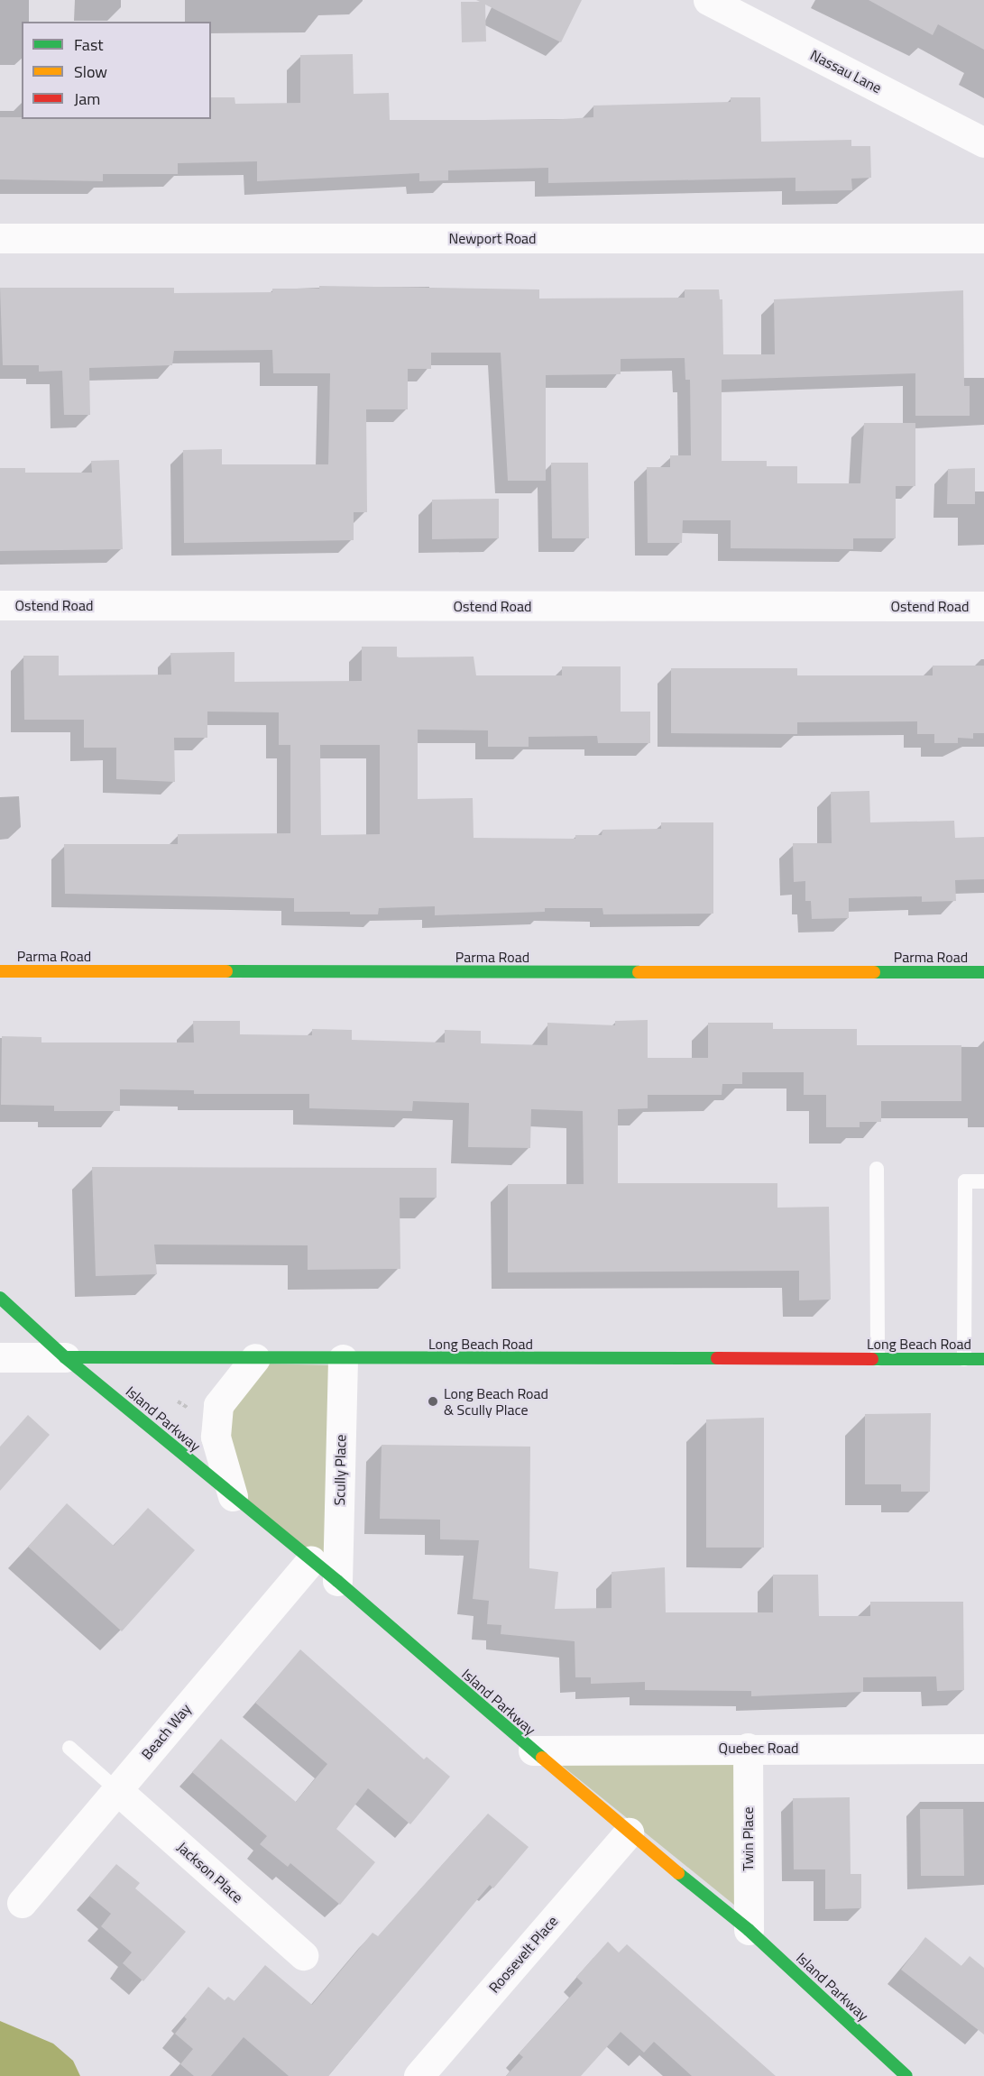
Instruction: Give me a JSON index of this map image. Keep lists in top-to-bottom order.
{
  "streets": {
    "street": [
      "Nassau Lane",
      "Newport Road",
      "Ostend Road",
      "Parma Road",
      "Long Beach Road",
      "Island Parkway",
      "Scully Place",
      "Beach Way",
      "Quebec Road",
      "Twin Place",
      "Jackson Place",
      "Roosevelt Place"
    ]
  },
  "crossings": [
    ["Long Beach Road", "Island Parkway"],
    ["Long Beach Road", "Scully Place"],
    ["Island Parkway", "Scully Place"],
    ["Island Parkway", "Beach Way"],
    ["Island Parkway", "Quebec Road"],
    ["Island Parkway", "Twin Place"],
    ["Island Parkway", "Roosevelt Place"],
    ["Beach Way", "Jackson Place"],
    ["Quebec Road", "Twin Place"]
  ],
  "places": ["Long Beach Road & Scully Place"],
  "legend": ["Fast", "Slow", "Jam"]
}
